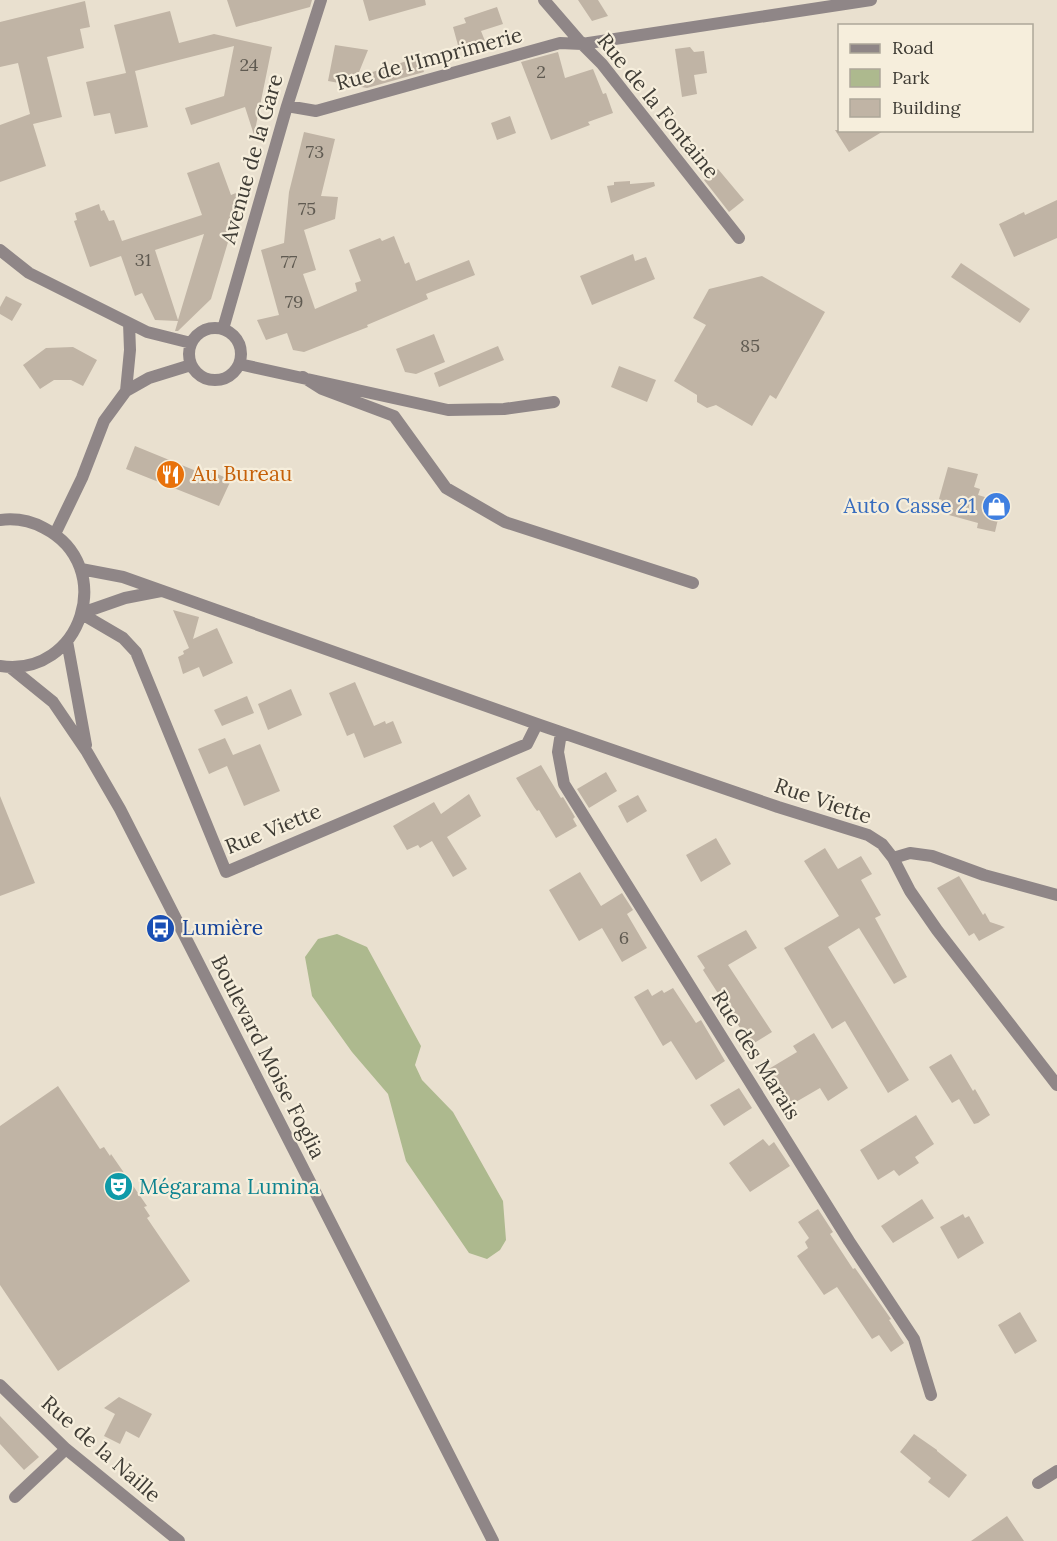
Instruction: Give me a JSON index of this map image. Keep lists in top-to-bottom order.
{
  "streets": {
    "street": [
      "Rue de l'Imprimerie",
      "Rue de la Fontaine",
      "Avenue de la Gare",
      "Rue Viette",
      "Rue des Marais",
      "Boulevard Moise Foglia",
      "Rue de la Naille"
    ]
  },
  "crossings": [
    ["Rue de l'Imprimerie", "Rue de la Fontaine"],
    ["Rue de l'Imprimerie", "Avenue de la Gare"],
    ["Rue Viette", "Rue des Marais"]
  ],
  "places": {
    "restaurant": ["Au Bureau"],
    "shop": ["Auto Casse 21"],
    "bus stop": ["Lumière"],
    "theatre": ["Mégarama Lumina"]
  },
  "house_numbers": [
    "24",
    "2",
    "73",
    "75",
    "31",
    "77",
    "79",
    "85",
    "6"
  ],
  "legend": ["Road", "Park", "Building"]
}
